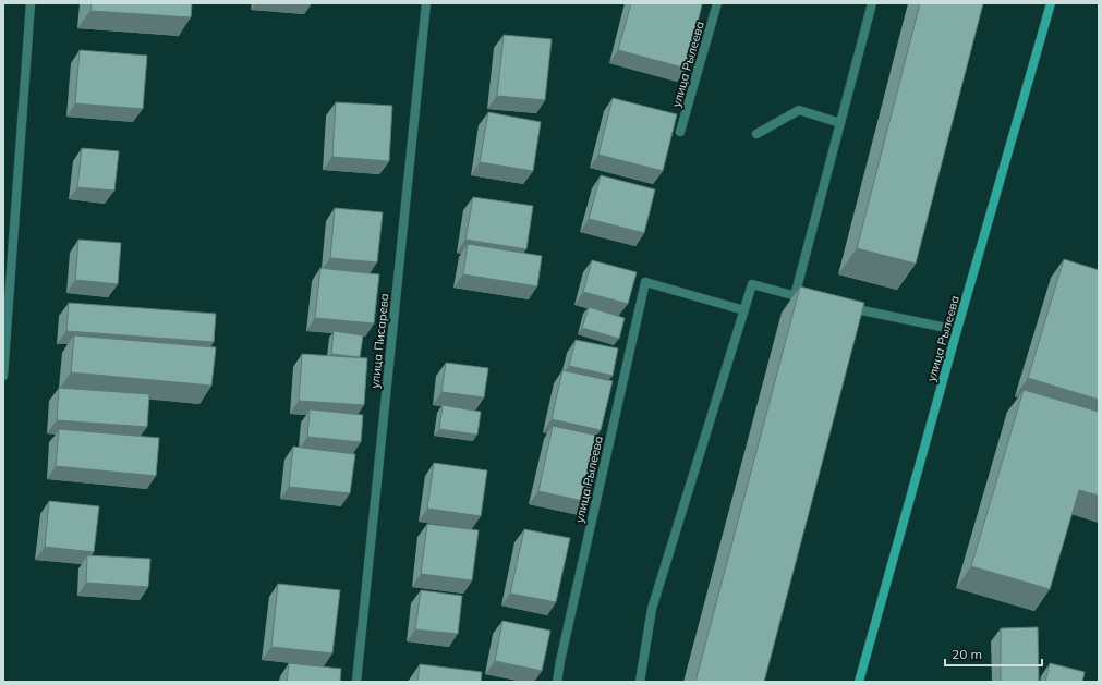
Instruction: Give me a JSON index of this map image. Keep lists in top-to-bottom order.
{
  "streets": {
    "street": ["улица Рылеева", "улица Писарева"]
  },
  "scale_bar": "20 m"
}
